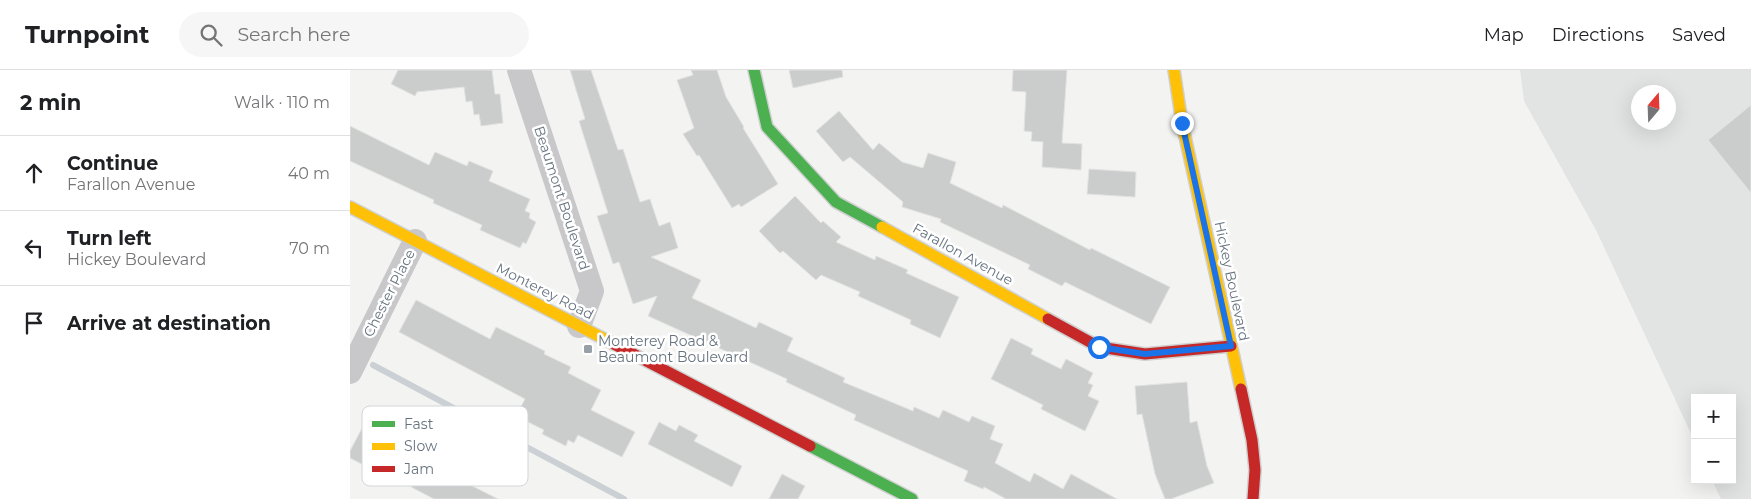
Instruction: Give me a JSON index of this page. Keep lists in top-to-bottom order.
{
  "streets": {
    "main road": ["Farallon Avenue", "Hickey Boulevard", "Monterey Road"],
    "street": ["Beaumont Boulevard", "Chester Place"]
  },
  "crossings": [
    ["Beaumont Boulevard", "Monterey Road"],
    ["Farallon Avenue", "Hickey Boulevard"],
    ["Monterey Road", "Chester Place"]
  ],
  "places": {
    "transit": ["Monterey Road & Beaumont Boulevard"]
  },
  "legend": ["Fast", "Slow", "Jam"],
  "north": "top",
  "page": {
    "header": "Turnpoint",
    "search": "Search here",
    "nav": ["Map", "Directions", "Saved"],
    "heading": ["2 min", "Walk · 110 m"],
    "list": [
      ["Continue", "Farallon Avenue", "40 m"],
      ["Turn left", "Hickey Boulevard", "70 m"],
      "Arrive at destination"
    ],
    "map_buttons": ["+", "−"]
  }
}
